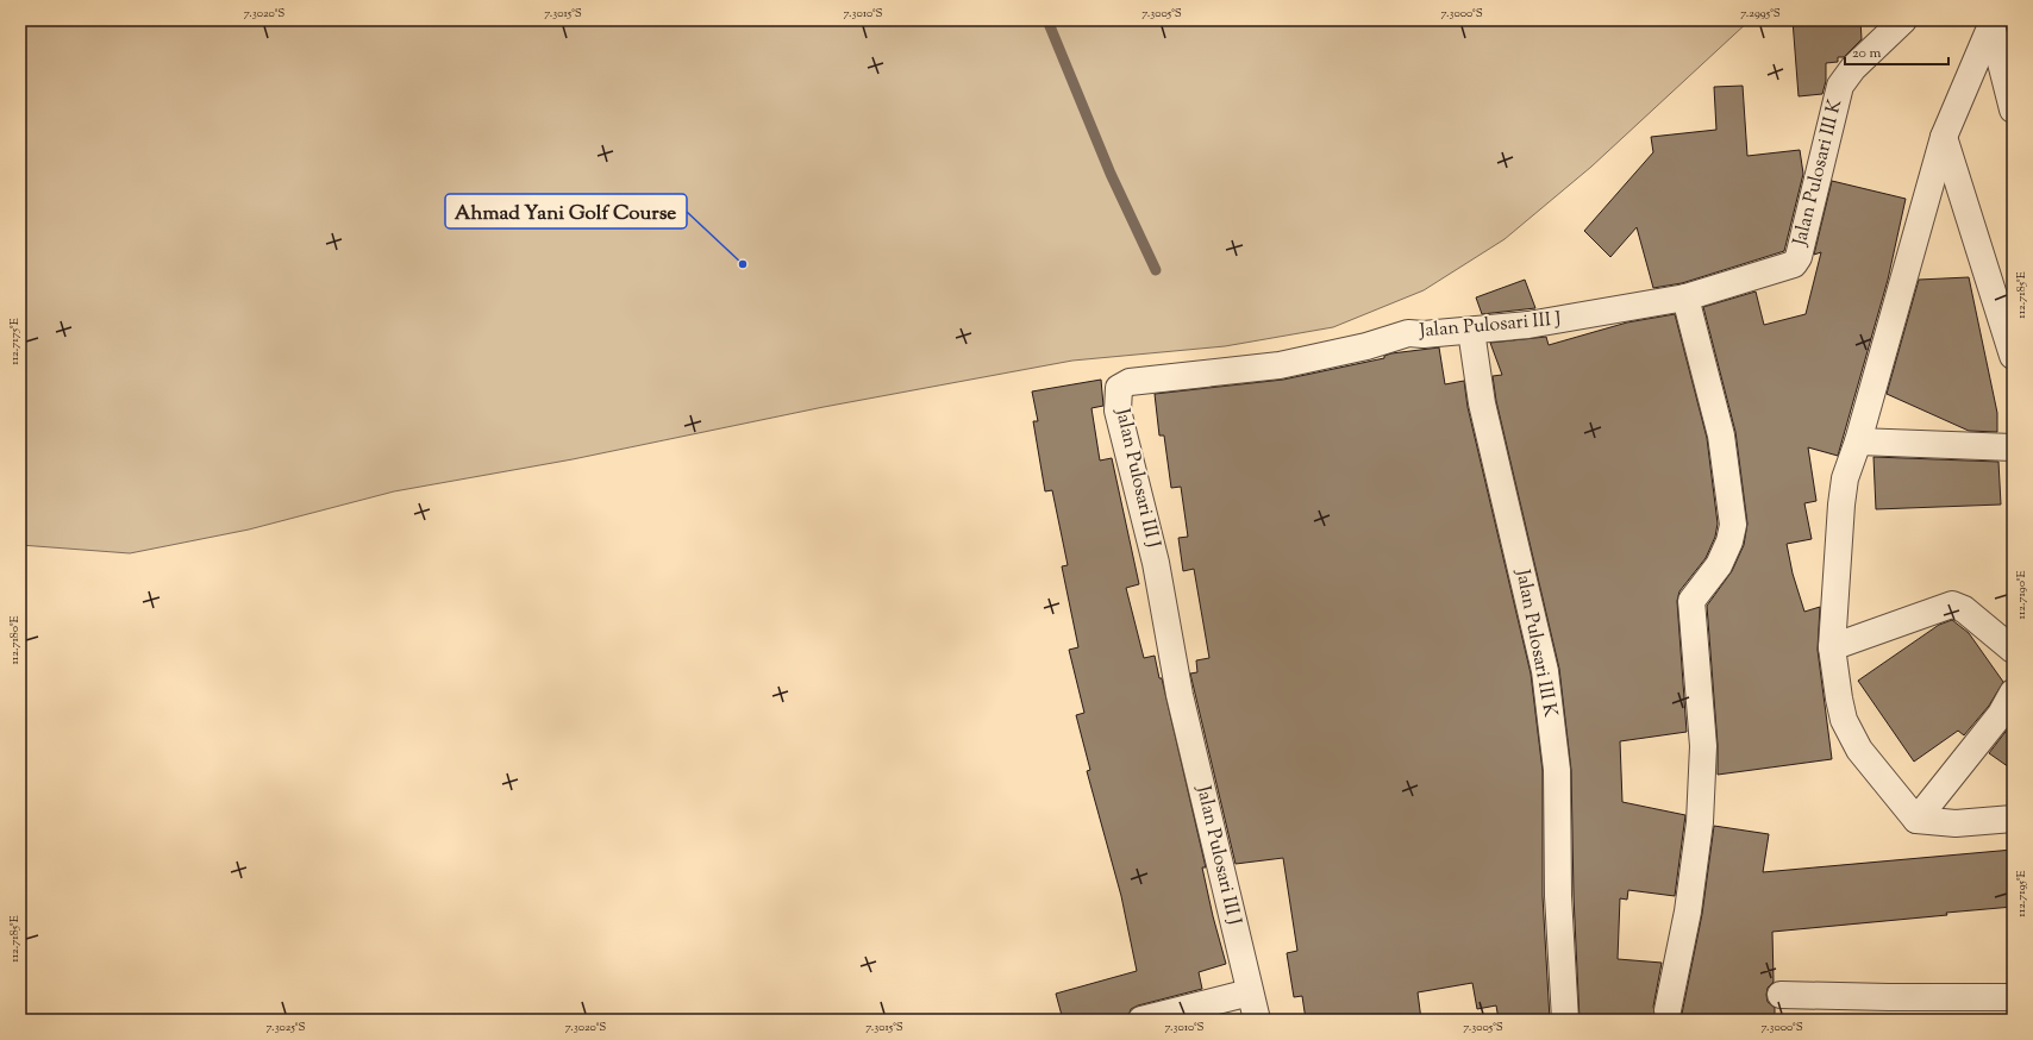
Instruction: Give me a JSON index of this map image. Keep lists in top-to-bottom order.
{
  "streets": {
    "street": ["Jalan Pulosari III K", "Jalan Pulosari III J"]
  },
  "crossings": [
    ["Jalan Pulosari III K", "Jalan Pulosari III J"]
  ],
  "places": ["Ahmad Yani Golf Course"],
  "scale_bar": "20 m",
  "coordinates": [
    "7.3020°S",
    "7.3015°S",
    "7.3010°S",
    "7.3005°S",
    "7.3000°S",
    "7.2995°S",
    "112.7185°E",
    "112.7175°E",
    "112.7190°E",
    "112.7180°E",
    "112.7195°E",
    "7.3025°S"
  ]
}
